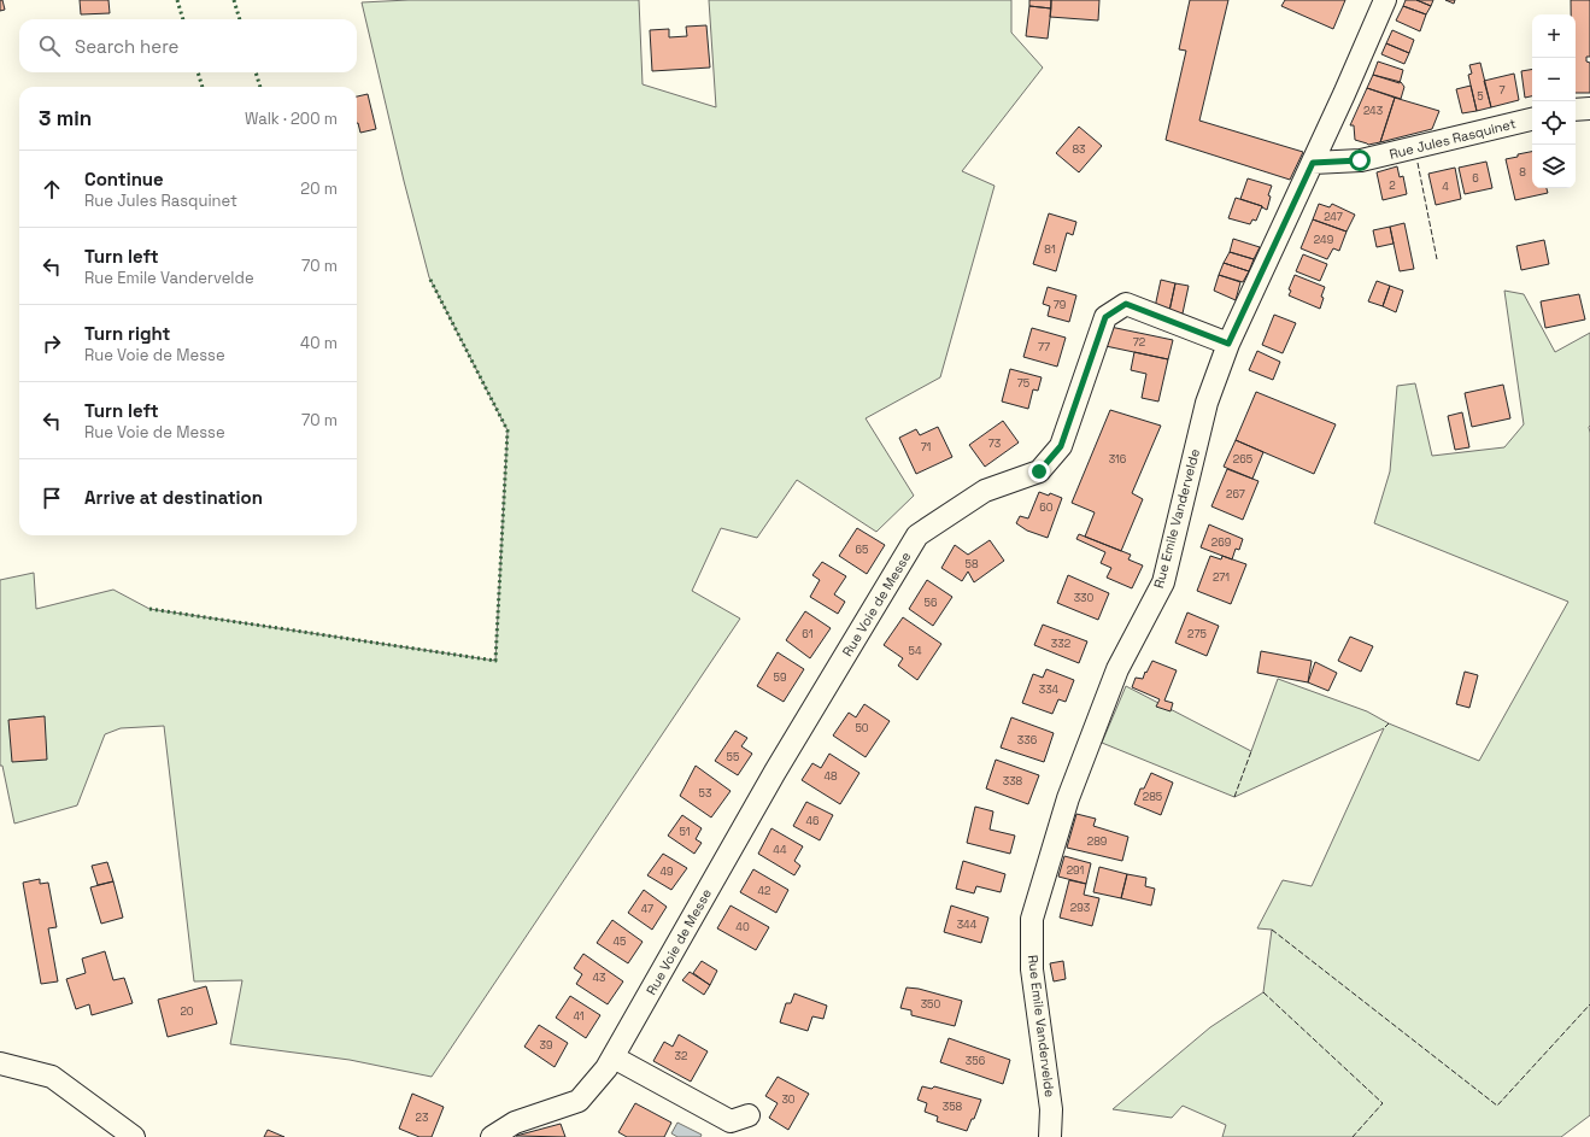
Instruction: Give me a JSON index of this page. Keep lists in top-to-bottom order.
{
  "streets": {
    "street": ["Rue Jules Rasquinet", "Rue Emile Vandervelde", "Rue Voie de Messe"]
  },
  "crossings": [
    ["Rue Jules Rasquinet", "Rue Emile Vandervelde"],
    ["Rue Emile Vandervelde", "Rue Voie de Messe"]
  ],
  "house_numbers": [
    "7",
    "5",
    "243",
    "83",
    "8",
    "6",
    "2",
    "4",
    "247",
    "249",
    "81",
    "79",
    "72",
    "77",
    "75",
    "73",
    "71",
    "316",
    "265",
    "267",
    "60",
    "269",
    "65",
    "58",
    "271",
    "330",
    "56",
    "61",
    "275",
    "332",
    "54",
    "59",
    "334",
    "50",
    "336",
    "55",
    "48",
    "338",
    "53",
    "285",
    "46",
    "51",
    "289",
    "44",
    "291",
    "49",
    "42",
    "293",
    "47",
    "344",
    "40",
    "45",
    "43",
    "350",
    "20",
    "41",
    "39",
    "32",
    "356",
    "30",
    "358",
    "23"
  ],
  "page": {
    "map_buttons": ["+", "−"],
    "search": "Search here",
    "heading": ["3 min", "Walk · 200 m"],
    "list": [
      ["Continue", "Rue Jules Rasquinet", "20 m"],
      ["Turn left", "Rue Emile Vandervelde", "70 m"],
      ["Turn right", "Rue Voie de Messe", "40 m"],
      ["Turn left", "Rue Voie de Messe", "70 m"],
      "Arrive at destination"
    ]
  }
}
